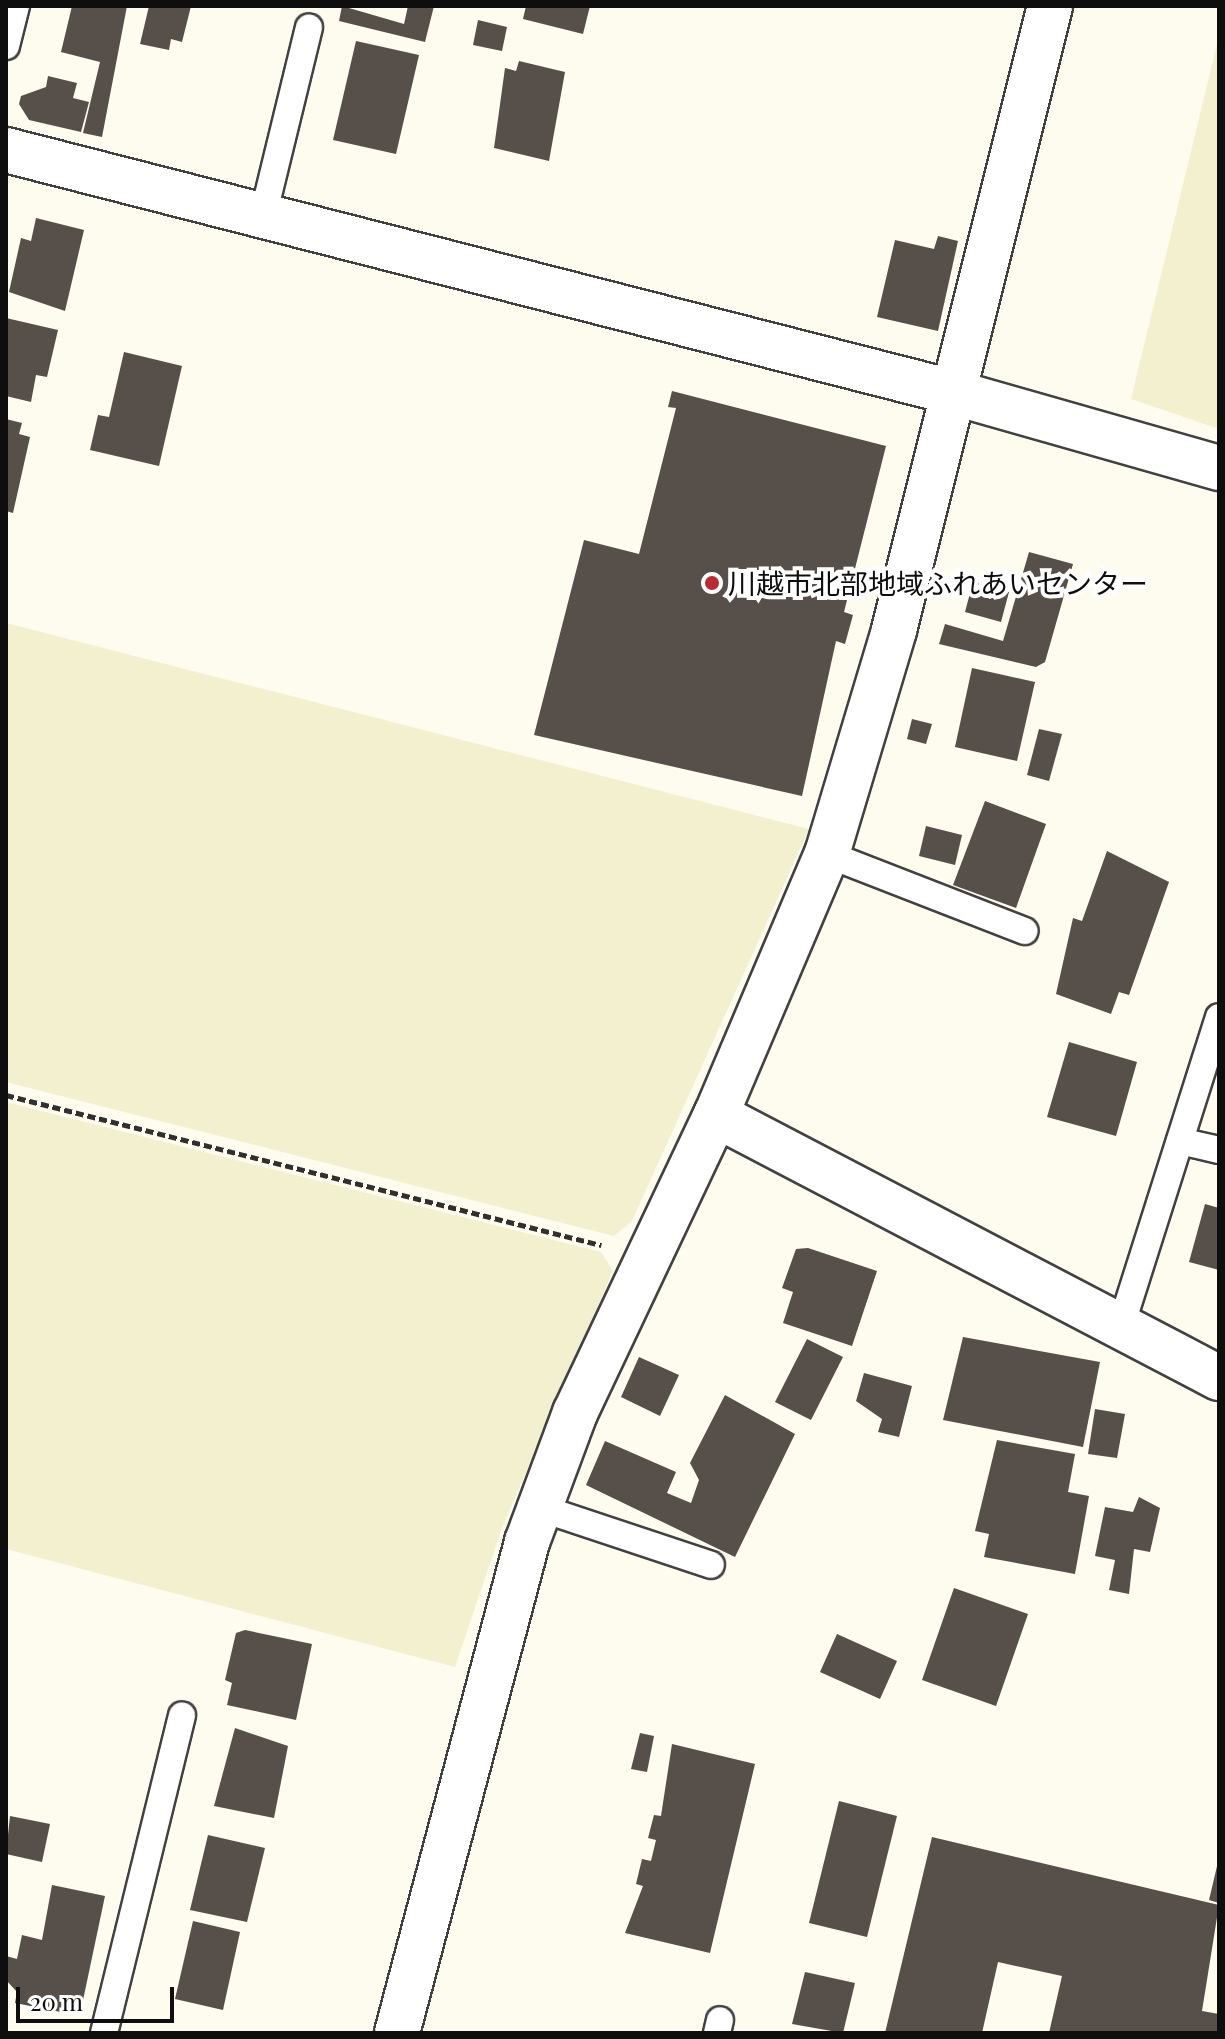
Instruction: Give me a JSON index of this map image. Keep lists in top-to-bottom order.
{
  "places": ["川越市北部地域ふれあいセンター"],
  "scale_bar": "20 m"
}
